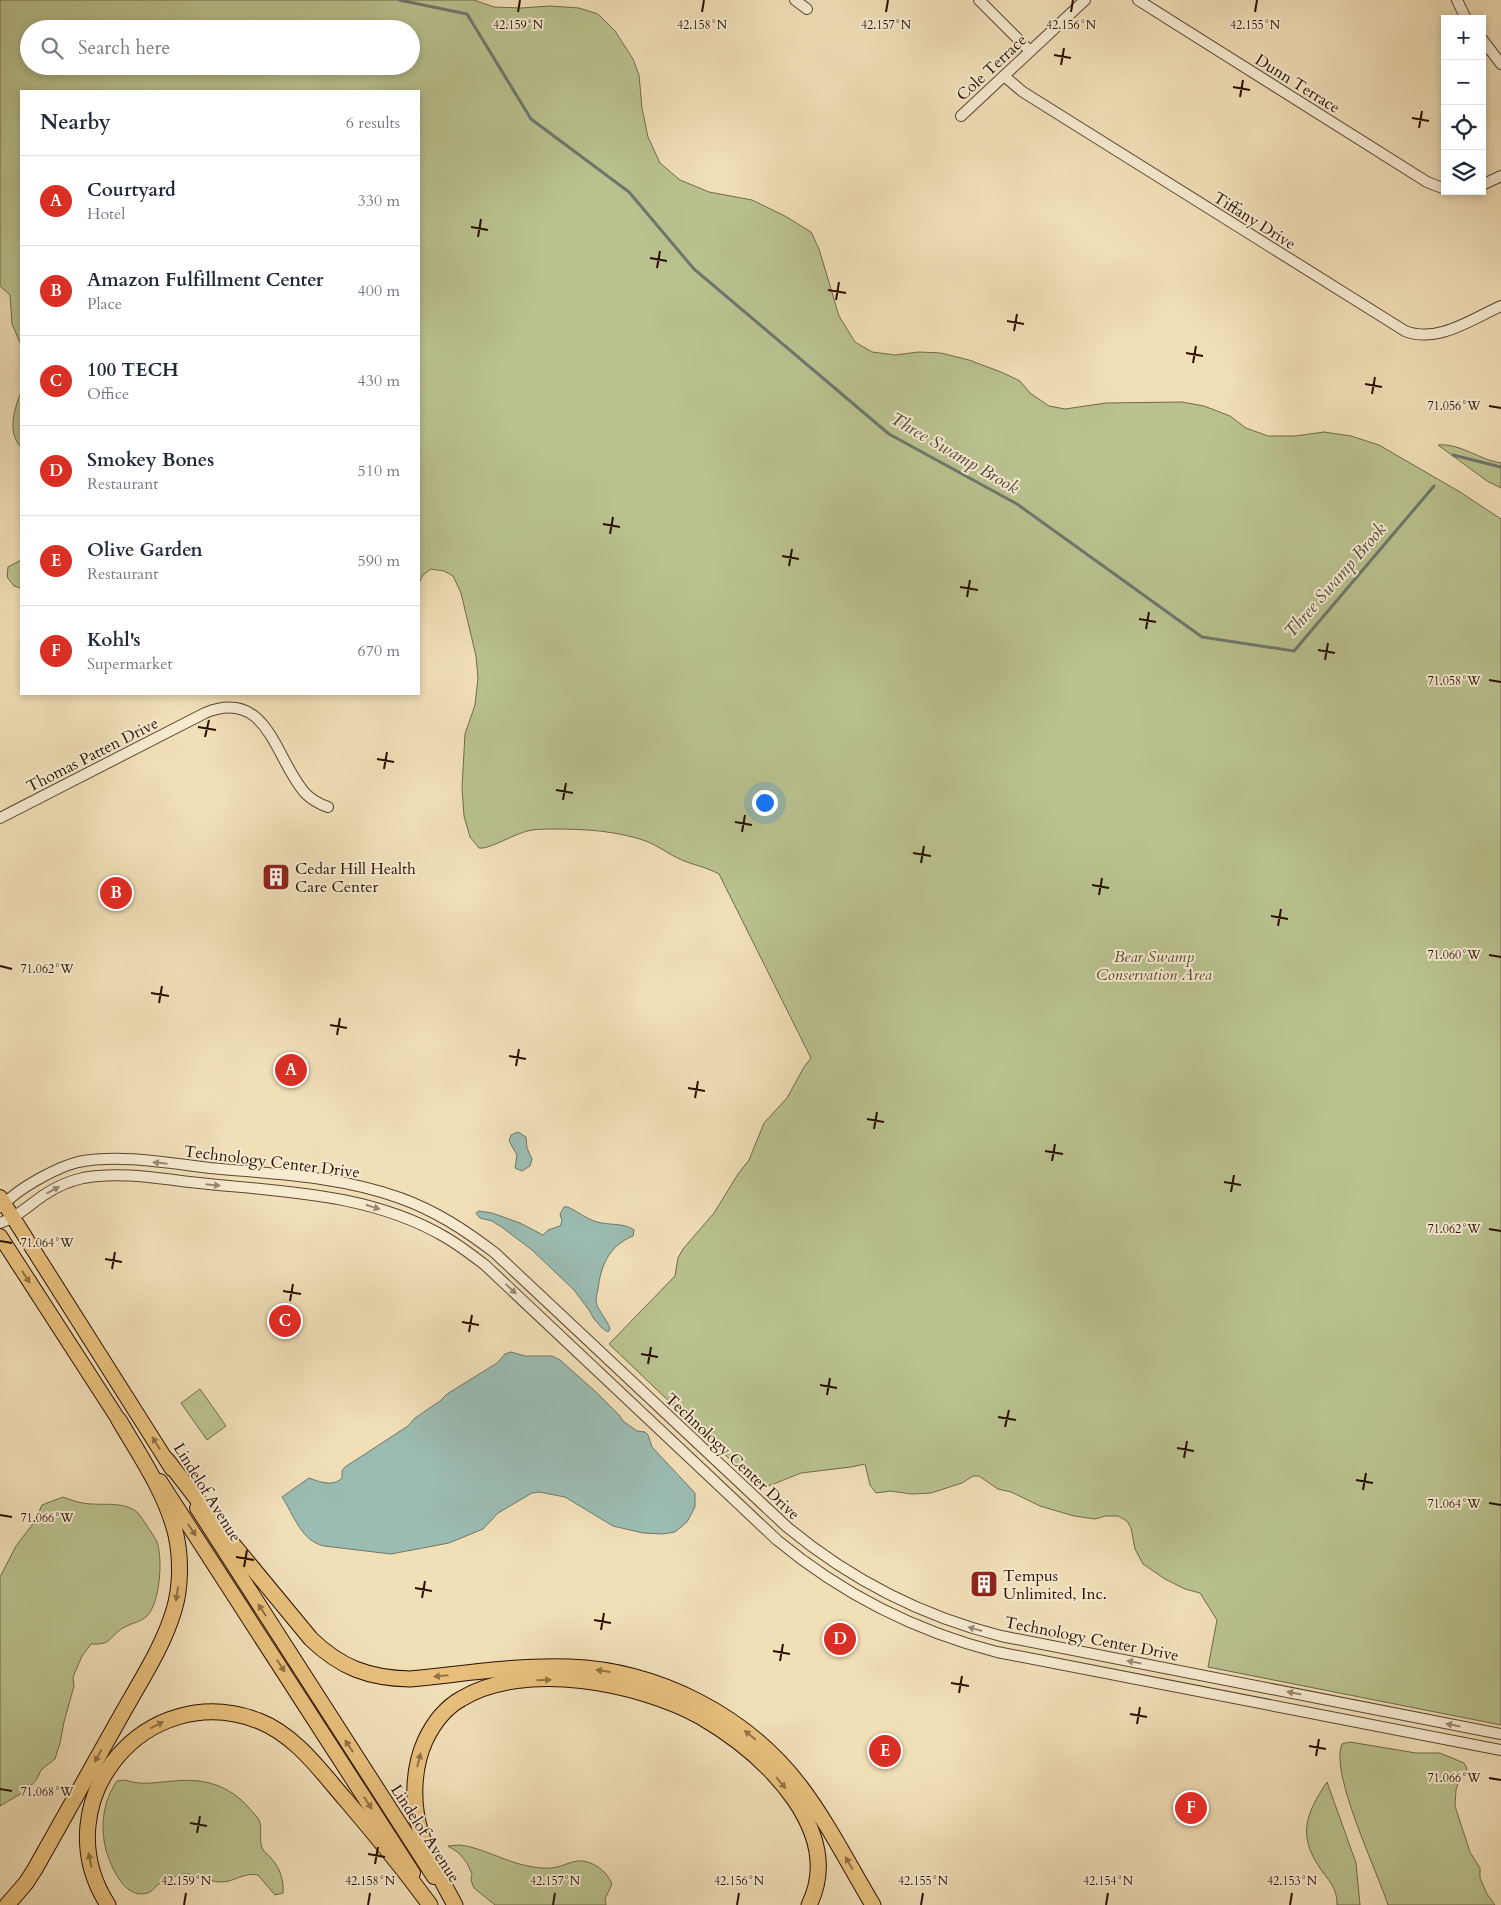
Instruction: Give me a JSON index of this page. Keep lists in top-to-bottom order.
{
  "streets": {
    "main road": ["Lindelof Avenue"],
    "street": [
      "Cole Terrace",
      "Dunn Terrace",
      "Tiffany Drive",
      "Thomas Patten Drive",
      "Technology Center Drive"
    ]
  },
  "crossings": [
    ["Cole Terrace", "Tiffany Drive"],
    ["Technology Center Drive", "Lindelof Avenue"]
  ],
  "water": ["Three Swamp Brook"],
  "parks": ["Bear Swamp Conservation Area"],
  "places": {
    "building": ["Cedar Hill Health Care Center", "Tempus Unlimited, Inc."]
  },
  "page": {
    "map_buttons": ["+", "−"],
    "search": "Search here",
    "heading": ["Nearby", "6 results"],
    "list": [
      {
        "mark": "A",
        "name": "Courtyard",
        "note": "Hotel",
        "value": "330 m"
      },
      {
        "mark": "B",
        "name": "Amazon Fulfillment Center",
        "note": "Place",
        "value": "400 m"
      },
      {
        "mark": "C",
        "name": "100 TECH",
        "note": "Office",
        "value": "430 m"
      },
      {
        "mark": "D",
        "name": "Smokey Bones",
        "note": "Restaurant",
        "value": "510 m"
      },
      {
        "mark": "E",
        "name": "Olive Garden",
        "note": "Restaurant",
        "value": "590 m"
      },
      {
        "mark": "F",
        "name": "Kohl's",
        "note": "Supermarket",
        "value": "670 m"
      }
    ],
    "pins": [
      "B",
      "A",
      "C",
      "D",
      "E",
      "F"
    ]
  },
  "coordinates": [
    "42.159°N",
    "42.158°N",
    "42.157°N",
    "42.156°N",
    "42.155°N",
    "71.056°W",
    "71.058°W",
    "71.060°W",
    "71.062°W",
    "71.064°W",
    "71.066°W",
    "71.068°W",
    "42.154°N",
    "42.153°N"
  ]
}
